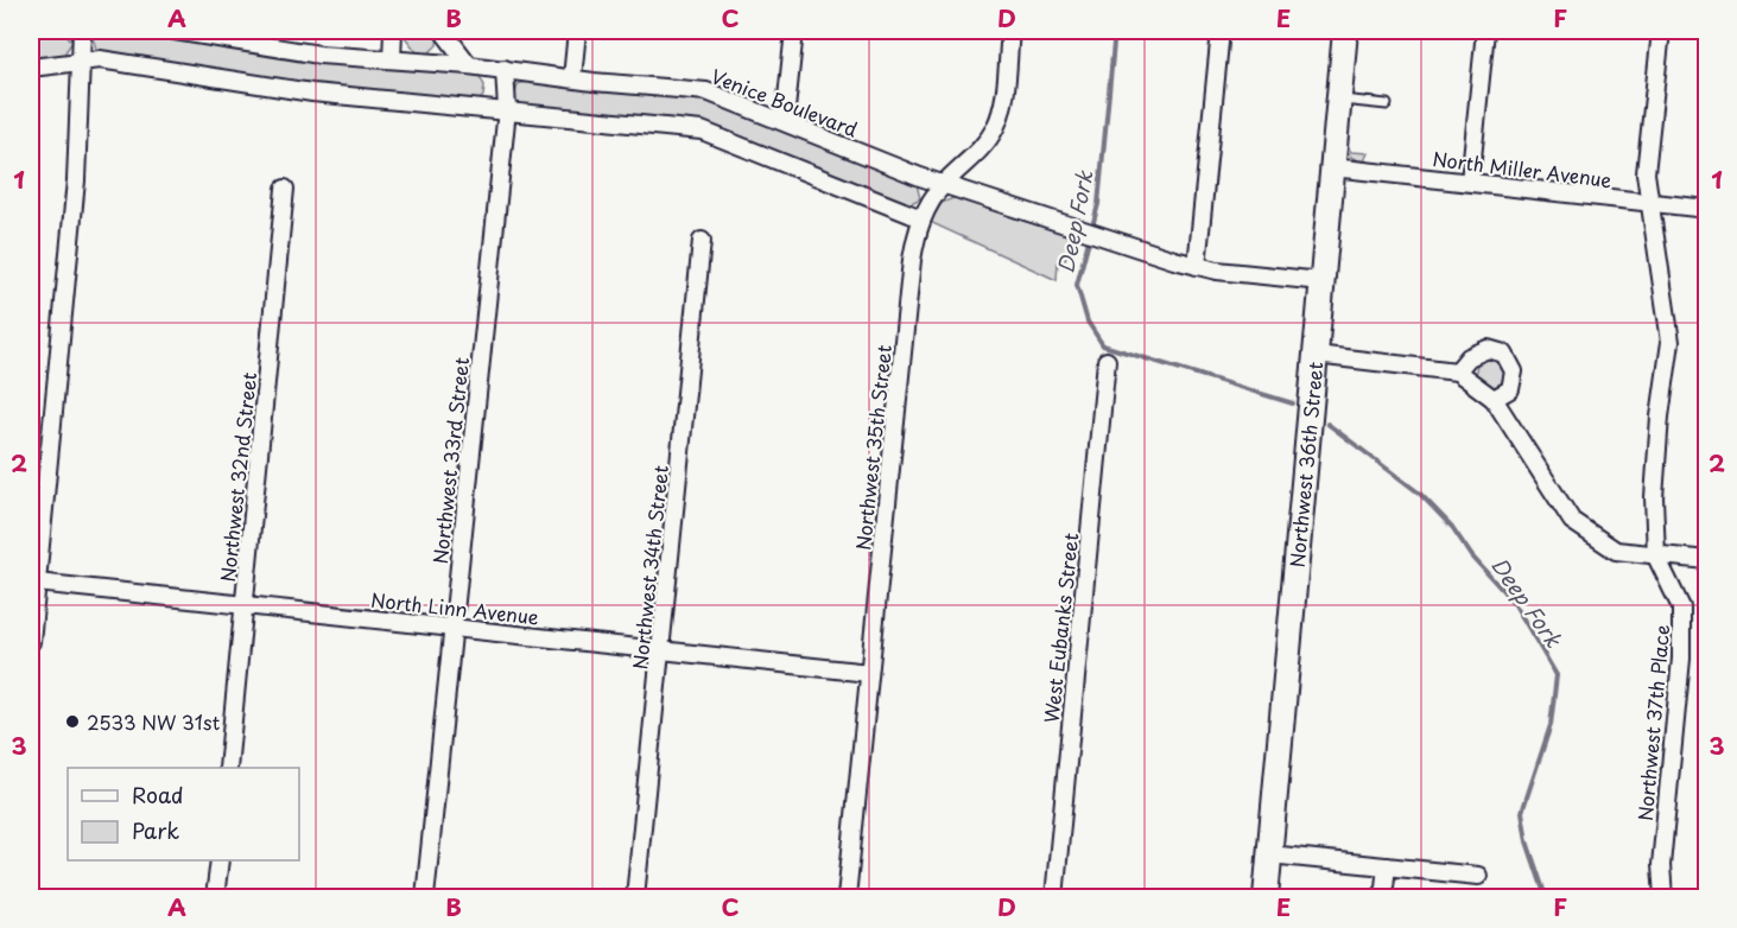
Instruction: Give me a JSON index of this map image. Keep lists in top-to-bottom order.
{
  "streets": {
    "street": [
      "Venice Boulevard",
      "North Miller Avenue",
      "Northwest 35th Street",
      "Northwest 33rd Street",
      "Northwest 36th Street",
      "Northwest 32nd Street",
      "Northwest 34th Street",
      "North Linn Avenue",
      "West Eubanks Street",
      "Northwest 37th Place"
    ]
  },
  "crossings": [
    ["Venice Boulevard", "Northwest 35th Street"],
    ["Venice Boulevard", "Northwest 33rd Street"],
    ["Venice Boulevard", "Northwest 36th Street"],
    ["North Miller Avenue", "Northwest 36th Street"],
    ["Northwest 35th Street", "North Linn Avenue"],
    ["Northwest 33rd Street", "North Linn Avenue"],
    ["Northwest 32nd Street", "North Linn Avenue"],
    ["Northwest 34th Street", "North Linn Avenue"]
  ],
  "water": ["Deep Fork"],
  "places": ["2533 NW 31st"],
  "legend": ["Road", "Park"],
  "grid": {
    "columns": [
      "A",
      "B",
      "C",
      "D",
      "E",
      "F"
    ],
    "rows": ["1", "2", "3"]
  }
}
